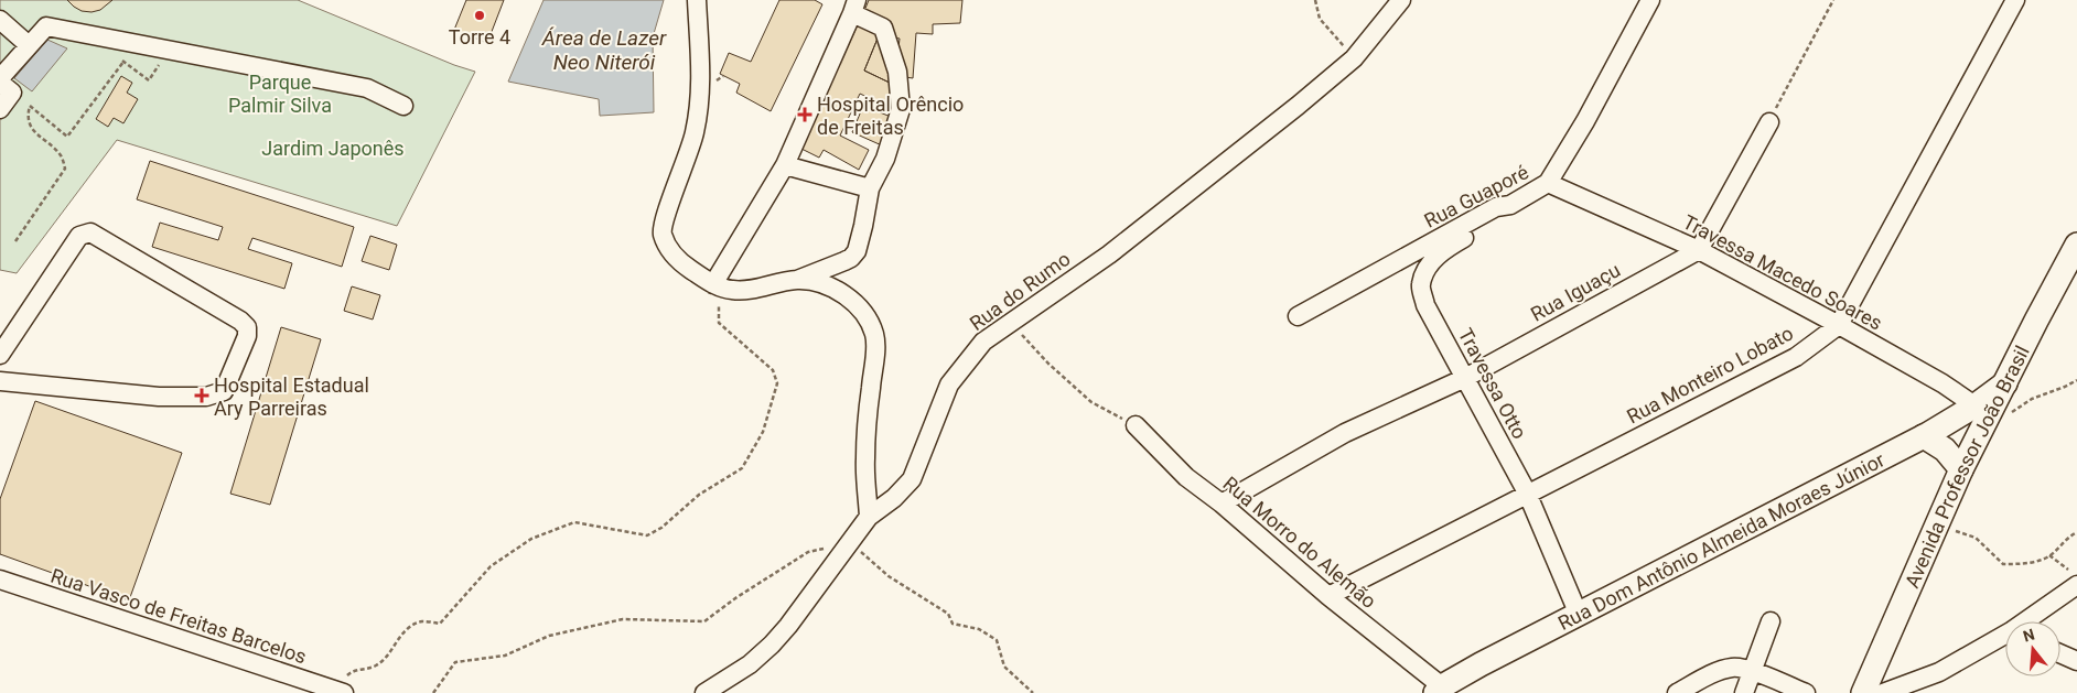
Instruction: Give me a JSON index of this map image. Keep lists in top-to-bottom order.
{
  "streets": {
    "main road": ["Avenida Professor João Brasil", "Rua Dom Antônio Almeida Moraes Júnior"],
    "street": [
      "Rua Guaporé",
      "Travessa Macedo Soares",
      "Rua do Rumo",
      "Rua Iguaçu",
      "Rua Monteiro Lobato",
      "Travessa Otto",
      "Rua Morro do Alemão",
      "Rua Vasco de Freitas Barcelos"
    ]
  },
  "crossings": [
    ["Rua Guaporé", "Travessa Macedo Soares"],
    ["Rua Guaporé", "Travessa Otto"],
    ["Travessa Macedo Soares", "Rua Iguaçu"],
    ["Travessa Macedo Soares", "Rua Monteiro Lobato"],
    ["Travessa Macedo Soares", "Avenida Professor João Brasil"],
    ["Travessa Macedo Soares", "Rua Dom Antônio Almeida Moraes Júnior"],
    ["Rua Iguaçu", "Travessa Otto"],
    ["Rua Iguaçu", "Rua Morro do Alemão"],
    ["Rua Monteiro Lobato", "Travessa Otto"],
    ["Rua Monteiro Lobato", "Rua Morro do Alemão"],
    ["Travessa Otto", "Rua Dom Antônio Almeida Moraes Júnior"],
    ["Avenida Professor João Brasil", "Rua Dom Antônio Almeida Moraes Júnior"],
    ["Rua Dom Antônio Almeida Moraes Júnior", "Rua Morro do Alemão"]
  ],
  "water": ["Área de Lazer Neo Niterói"],
  "parks": ["Parque Palmir Silva", "Jardim Japonês"],
  "places": {
    "other": ["Torre 4"],
    "health": ["Hospital Orêncio de Freitas", "Hospital Estadual Ary Parreiras"]
  },
  "north": "top"
}
